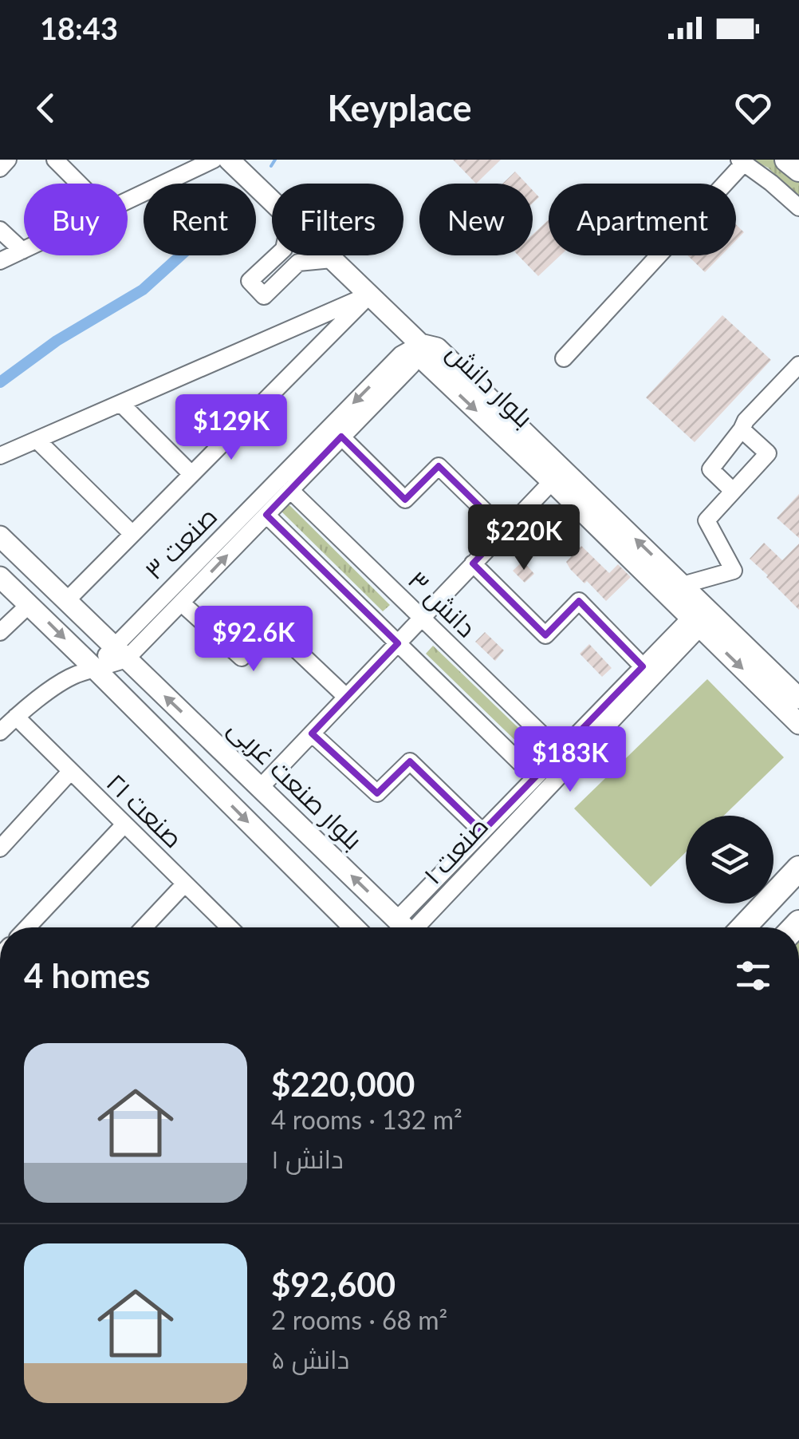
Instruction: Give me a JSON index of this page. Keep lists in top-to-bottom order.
{
  "streets": {
    "main road": ["بلوار دانش", "بلوار صنعت غربی"],
    "street": [
      "صنعت ۳",
      "دانش ۳",
      "صنعت ۲۱",
      "صنعت ۱"
    ]
  },
  "crossings": [
    ["بلوار دانش", "صنعت ۳"],
    ["بلوار دانش", "صنعت ۱"],
    ["صنعت ۳", "دانش ۳"],
    ["صنعت ۳", "بلوار صنعت غربی"],
    ["دانش ۳", "صنعت ۱"]
  ],
  "page": {
    "status": "18:43",
    "header": "Keyplace",
    "chip": [
      "Buy",
      "Rent",
      "Filters",
      "New",
      "Apartment"
    ],
    "price": [
      "$129K",
      "$220K",
      "$92.6K",
      "$183K"
    ],
    "heading": "4 homes",
    "list": [
      {
        "name": "$220,000",
        "note": "4 rooms · 132 m² · دانش ۱"
      },
      {
        "name": "$92,600",
        "note": "2 rooms · 68 m² · دانش ۵"
      }
    ]
  }
}
